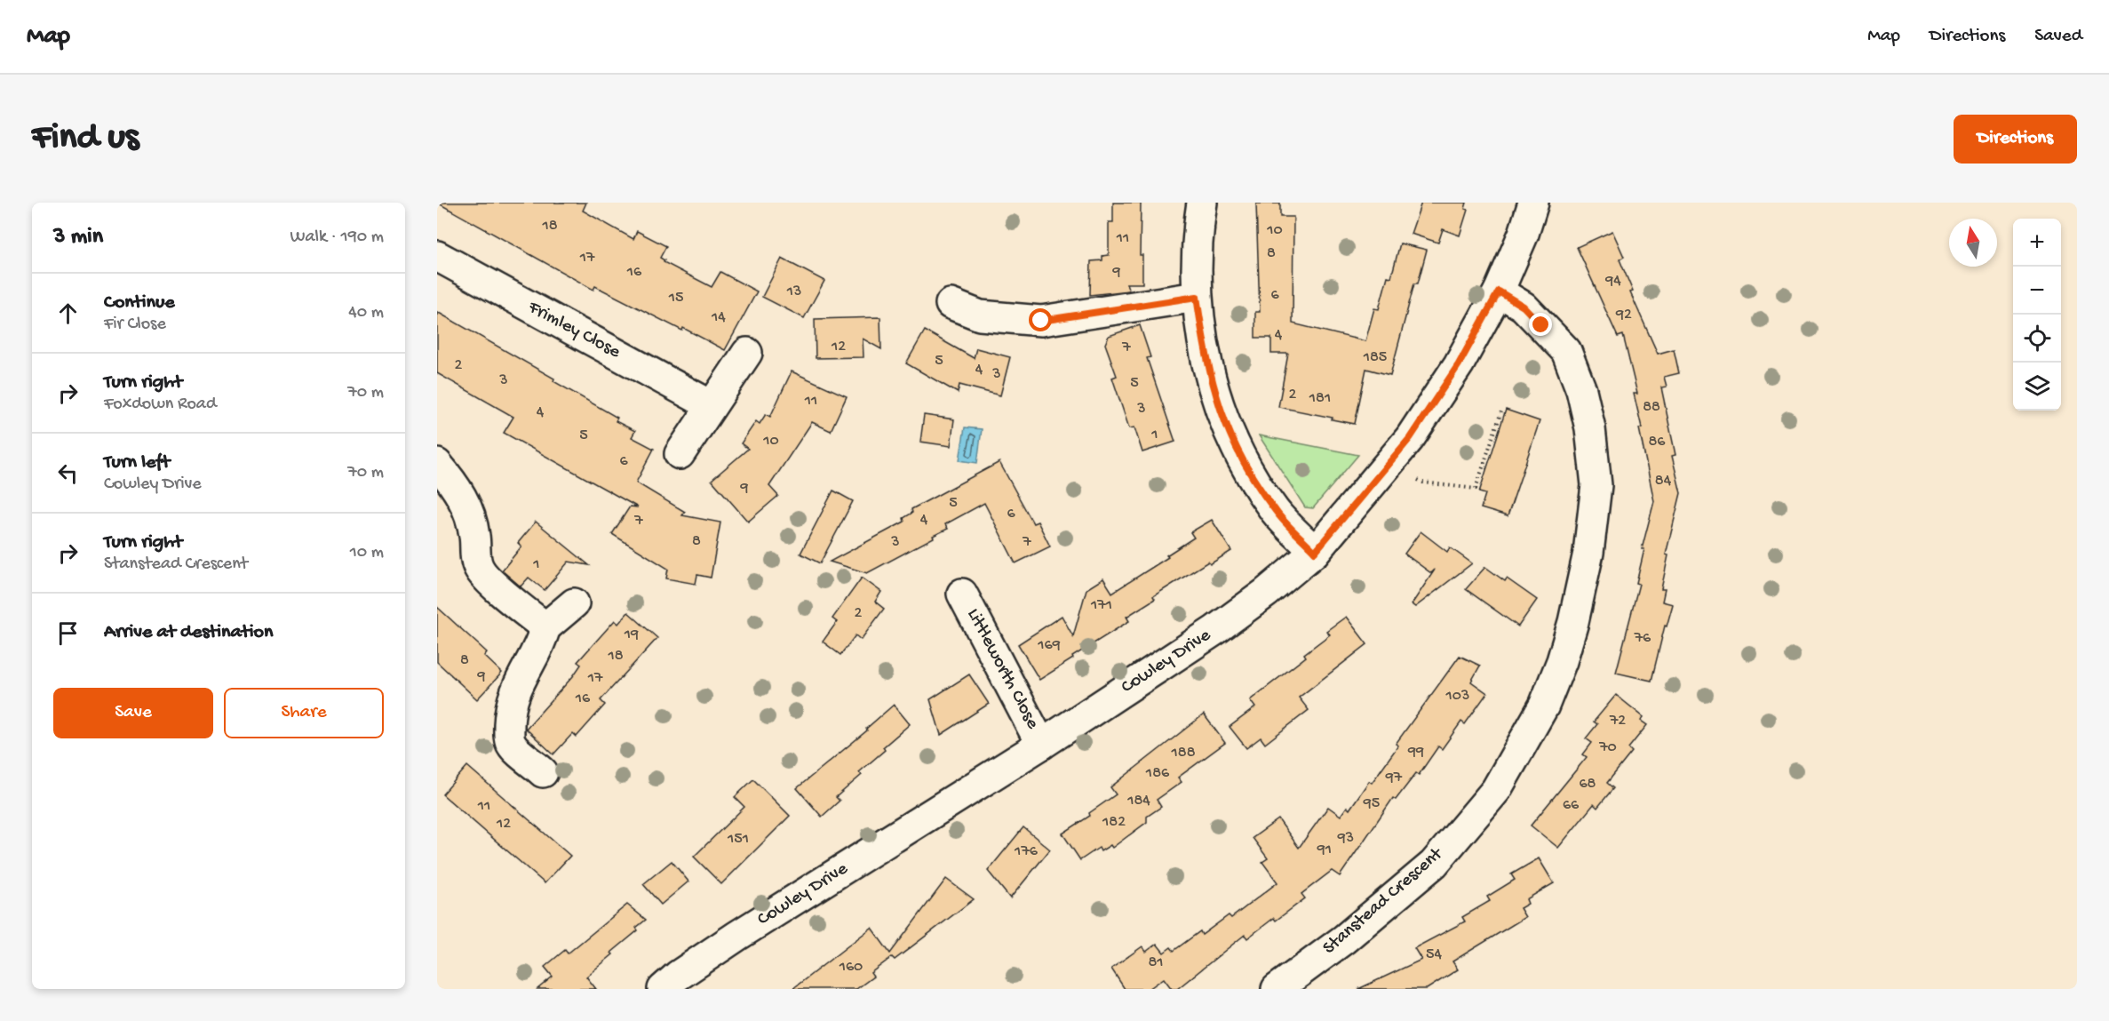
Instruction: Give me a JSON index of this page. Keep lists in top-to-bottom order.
{
  "streets": {
    "street": [
      "Frimley Close",
      "Cowley Drive",
      "Littleworth Close",
      "Stanstead Crescent"
    ]
  },
  "crossings": [
    ["Cowley Drive", "Littleworth Close"],
    ["Cowley Drive", "Stanstead Crescent"]
  ],
  "house_numbers": [
    "18",
    "10",
    "11",
    "8",
    "17",
    "16",
    "9",
    "94",
    "13",
    "6",
    "15",
    "92",
    "14",
    "4",
    "12",
    "7",
    "185",
    "5",
    "2",
    "4",
    "3",
    "3",
    "5",
    "2",
    "181",
    "11",
    "88",
    "3",
    "4",
    "1",
    "5",
    "10",
    "86",
    "6",
    "84",
    "9",
    "5",
    "6",
    "4",
    "7",
    "8",
    "3",
    "7",
    "1",
    "171",
    "2",
    "19",
    "76",
    "169",
    "18",
    "8",
    "9",
    "17",
    "103",
    "16",
    "72",
    "70",
    "99",
    "188",
    "186",
    "97",
    "68",
    "184",
    "95",
    "66",
    "11",
    "182",
    "12",
    "93",
    "151",
    "91",
    "176",
    "54",
    "81",
    "160"
  ],
  "north": "top",
  "page": {
    "header": "Map",
    "nav": ["Map", "Directions", "Saved"],
    "buttons": [
      "Directions",
      ["Save", "Share"]
    ],
    "title": "Find us",
    "heading": ["3 min", "Walk · 190 m"],
    "map_buttons": ["+", "−"],
    "list": [
      ["Continue", "Fir Close", "40 m"],
      ["Turn right", "Foxdown Road", "70 m"],
      ["Turn left", "Cowley Drive", "70 m"],
      ["Turn right", "Stanstead Crescent", "10 m"],
      "Arrive at destination"
    ]
  }
}
